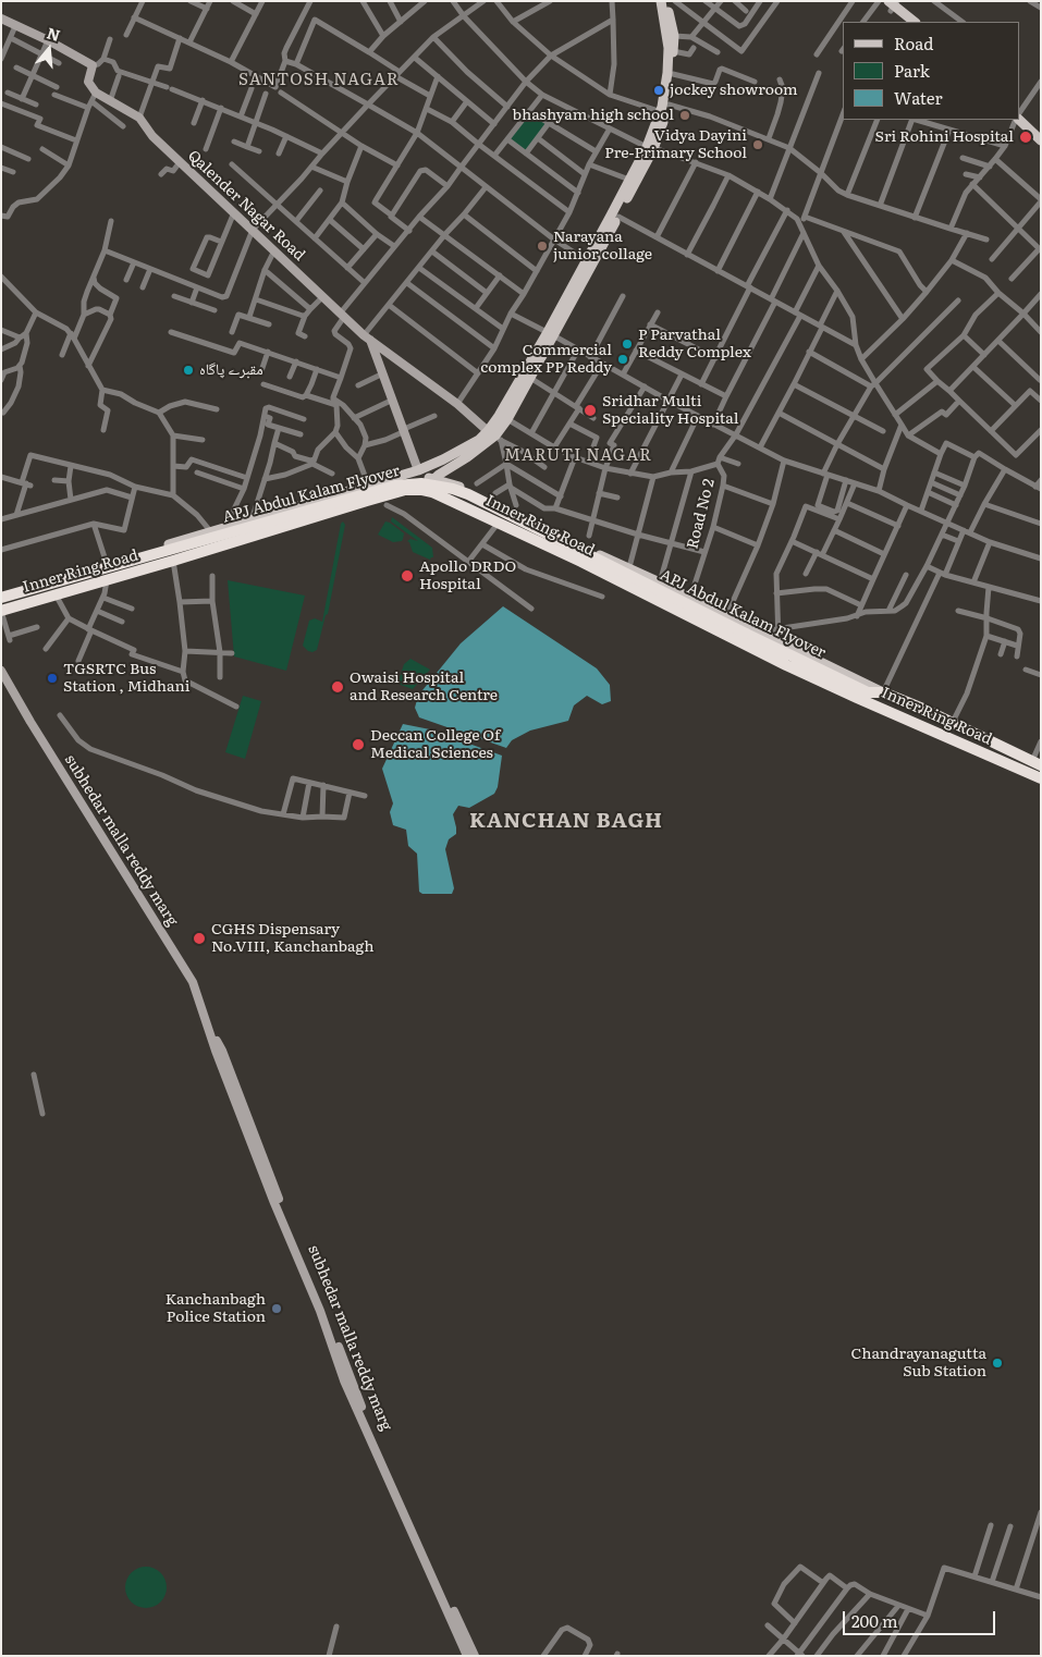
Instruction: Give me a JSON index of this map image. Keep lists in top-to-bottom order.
{
  "streets": {
    "highway": ["APJ Abdul Kalam Flyover", "Inner Ring Road"],
    "main road": ["Qalender Nagar Road", "subhedar malla reddy marg"],
    "street": ["Road No 2"]
  },
  "crossings": [
    ["Qalender Nagar Road", "Inner Ring Road"],
    ["APJ Abdul Kalam Flyover", "Inner Ring Road"],
    ["Road No 2", "Inner Ring Road"]
  ],
  "districts": ["SANTOSH NAGAR", "MARUTI NAGAR", "KANCHAN BAGH"],
  "places": [
    "jockey showroom",
    "bhashyam high school",
    "Sri Rohini Hospital",
    "Vidya Dayini Pre-Primary School",
    "Narayana junior collage",
    "P Parvathal Reddy Complex",
    "Commercial complex PP Reddy",
    "مقبرے پاگاہ",
    "Sridhar Multi Speciality Hospital",
    "Apollo DRDO Hospital",
    "TGSRTC Bus Station , Midhani",
    "Owaisi Hospital and Research Centre",
    "Deccan College Of Medical Sciences",
    "CGHS Dispensary No.VIII, Kanchanbagh",
    "Kanchanbagh Police Station",
    "Chandrayanagutta Sub Station"
  ],
  "legend": ["Road", "Park", "Water"],
  "scale_bar": "200 m",
  "north": "top"
}
